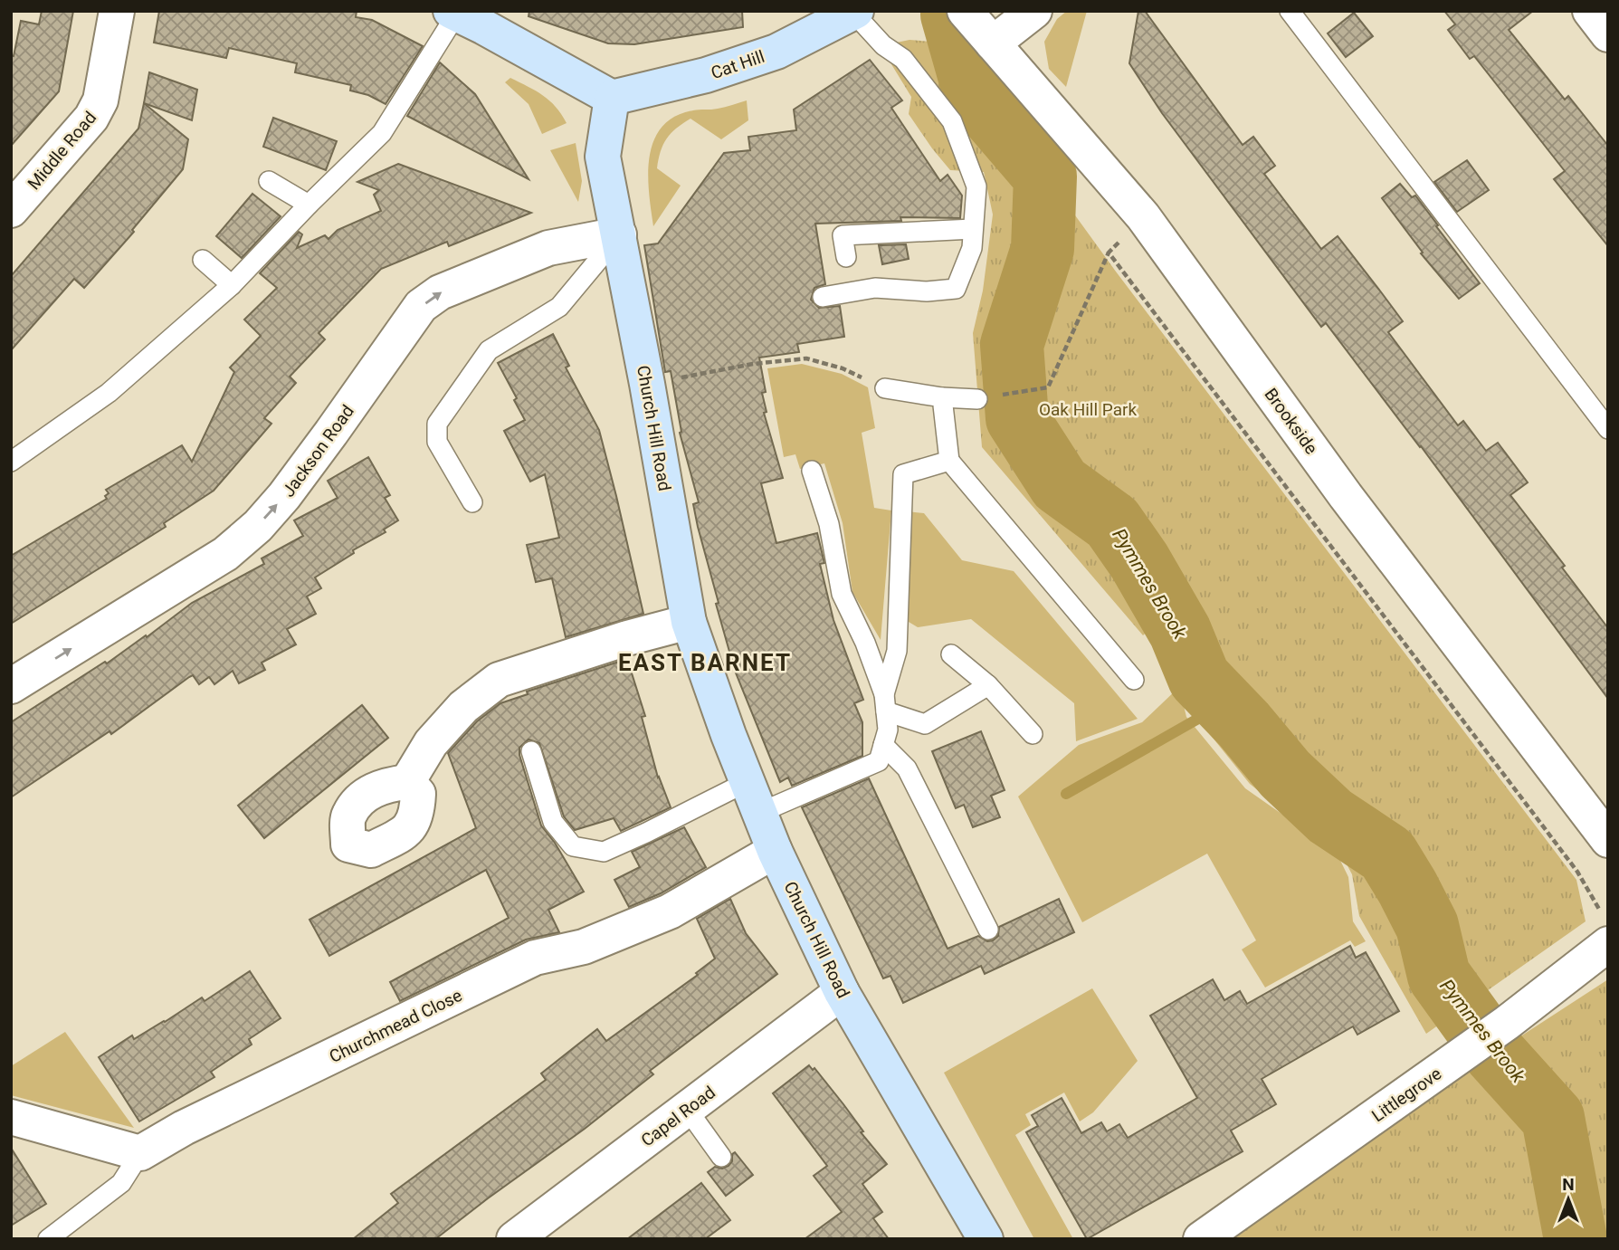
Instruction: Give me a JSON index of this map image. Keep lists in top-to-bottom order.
{
  "streets": {
    "street": [
      "Cat Hill",
      "Middle Road",
      "Brookside",
      "Church Hill Road",
      "Jackson Road",
      "Churchmead Close",
      "Littlegrove",
      "Capel Road"
    ]
  },
  "crossings": [
    ["Cat Hill", "Church Hill Road"],
    ["Church Hill Road", "Jackson Road"],
    ["Church Hill Road", "Churchmead Close"],
    ["Church Hill Road", "Capel Road"]
  ],
  "one_way": ["Jackson Road"],
  "districts": ["EAST BARNET"],
  "water": ["Pymmes Brook"],
  "parks": ["Oak Hill Park"],
  "north": "top"
}
